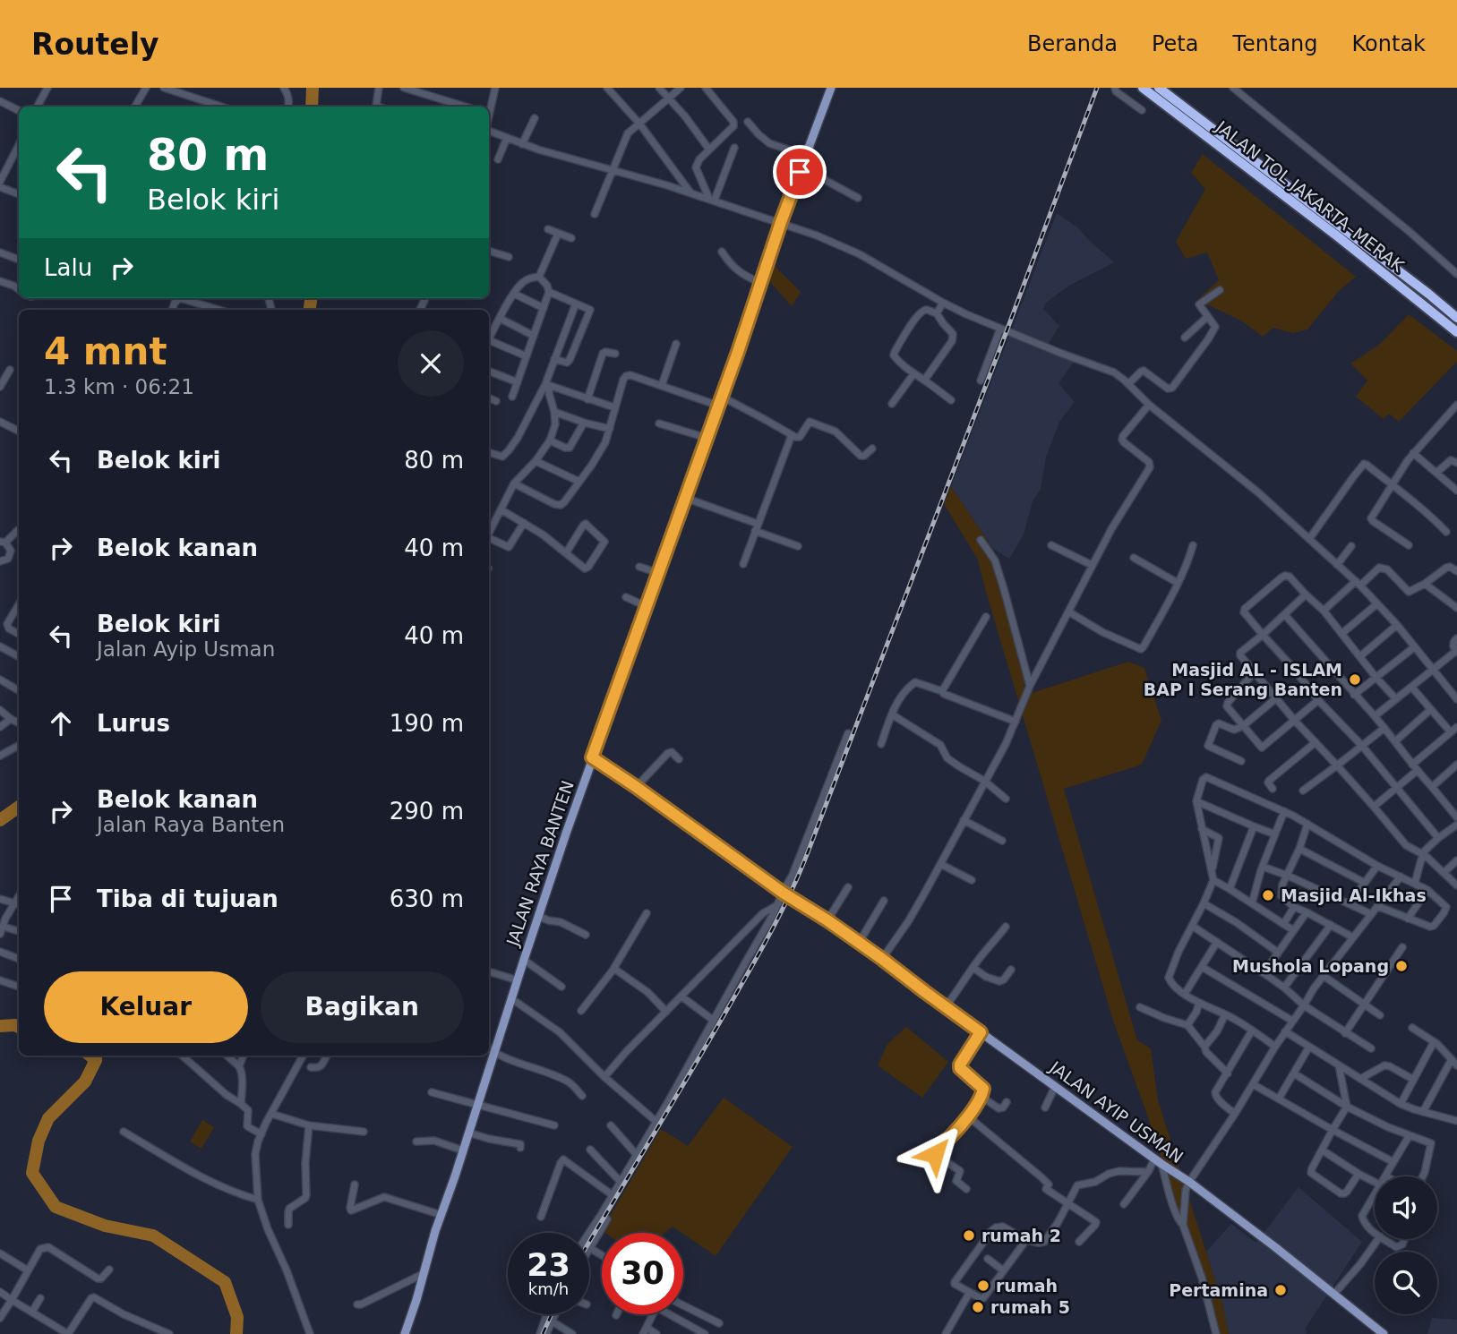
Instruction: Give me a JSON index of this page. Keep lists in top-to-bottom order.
{
  "streets": {
    "highway": ["JALAN TOL JAKARTA–MERAK"],
    "main road": ["JALAN RAYA BANTEN", "JALAN AYIP USMAN"]
  },
  "crossings": [
    ["JALAN RAYA BANTEN", "JALAN AYIP USMAN"]
  ],
  "places": [
    "Masjid AL - ISLAM BAP I Serang Banten",
    "Masjid Al-Ikhas",
    "Mushola Lopang",
    "rumah 2",
    "rumah",
    "Pertamina",
    "rumah 5"
  ],
  "page": {
    "header": "Routely",
    "nav": [
      "Beranda",
      "Peta",
      "Tentang",
      "Kontak"
    ],
    "turn": ["80 m", "Belok kiri"],
    "then": "Lalu",
    "heading": ["4 mnt", "1.3 km · 06:21"],
    "list": [
      {
        "name": "Belok kiri",
        "value": "80 m"
      },
      {
        "name": "Belok kanan",
        "value": "40 m"
      },
      {
        "name": "Belok kiri",
        "note": "Jalan Ayip Usman",
        "value": "40 m"
      },
      {
        "name": "Lurus",
        "value": "190 m"
      },
      {
        "name": "Belok kanan",
        "note": "Jalan Raya Banten",
        "value": "290 m"
      },
      {
        "name": "Tiba di tujuan",
        "value": "630 m"
      }
    ],
    "buttons": ["Keluar", "Bagikan"],
    "speed": "23 km/h",
    "limit": "30"
  }
}
